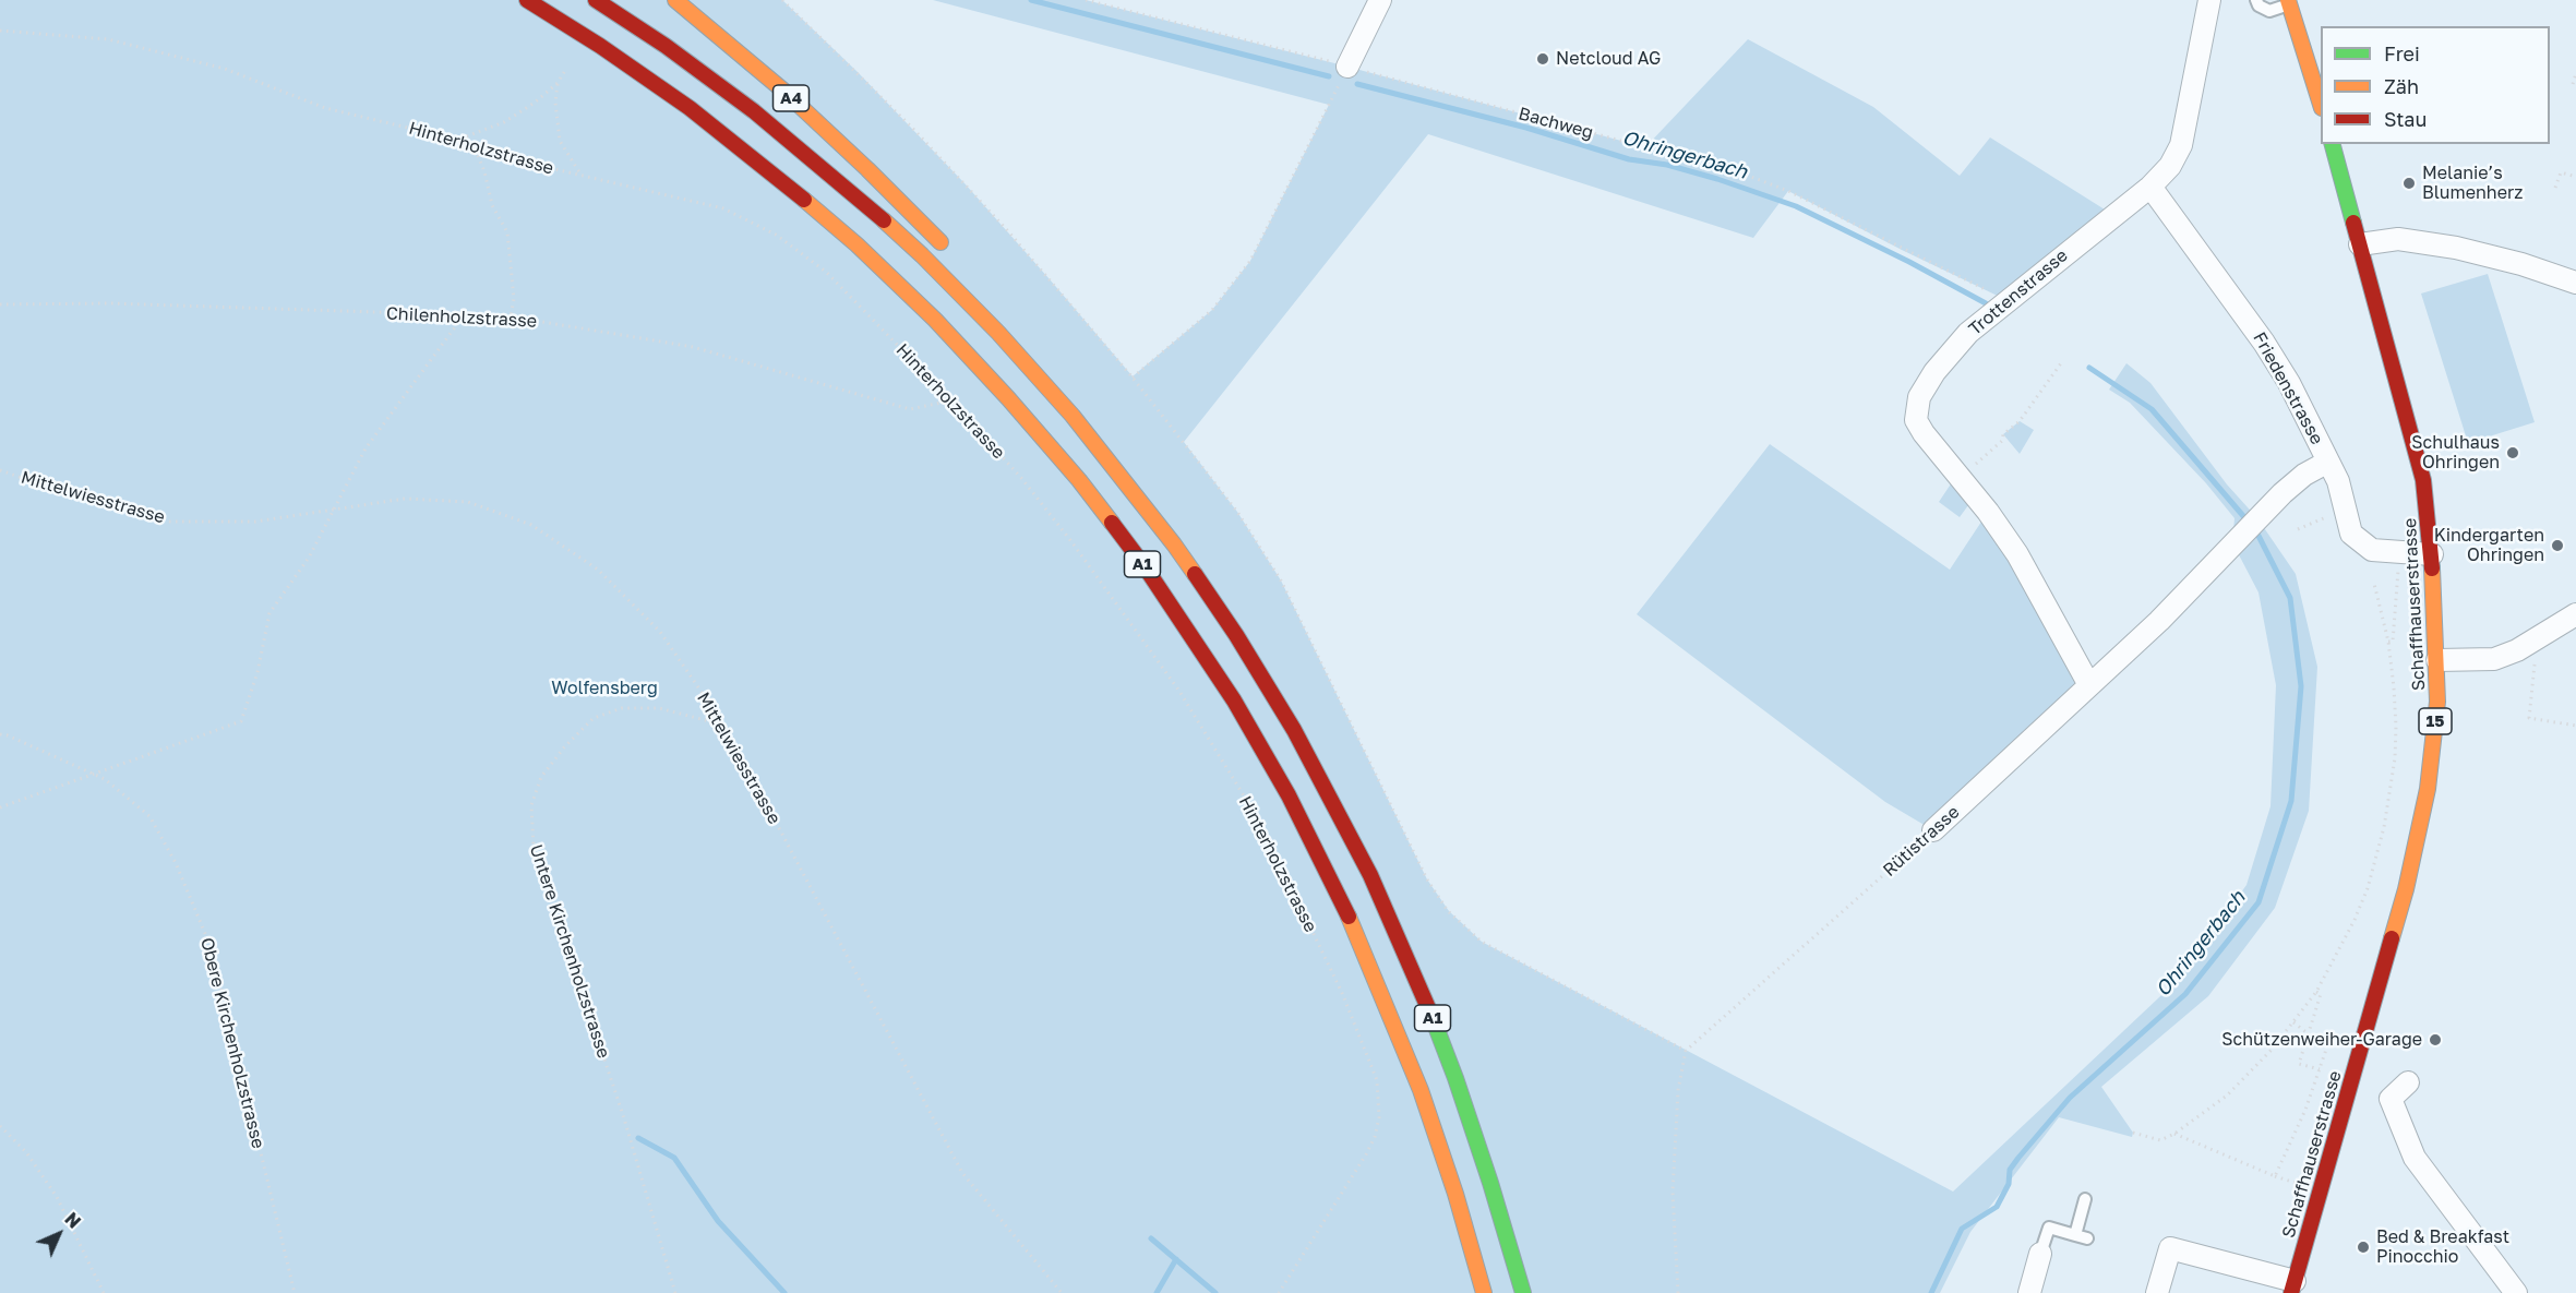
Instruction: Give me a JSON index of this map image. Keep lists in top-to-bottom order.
{
  "streets": {
    "main road": [
      "A4",
      "A1",
      "Schaffhauserstrasse",
      "15"
    ],
    "street": ["Trottenstrasse", "Friedenstrasse", "Rütistrasse"],
    "path": [
      "Bachweg",
      "Hinterholzstrasse",
      "Chilenholzstrasse",
      "Mittelwiesstrasse",
      "Untere Kirchenholzstrasse",
      "Obere Kirchenholzstrasse"
    ]
  },
  "crossings": [
    ["Bachweg", "Trottenstrasse"],
    ["Hinterholzstrasse", "Chilenholzstrasse"],
    ["Trottenstrasse", "Friedenstrasse"],
    ["Trottenstrasse", "Rütistrasse"],
    ["Friedenstrasse", "Schaffhauserstrasse"],
    ["Friedenstrasse", "Rütistrasse"],
    ["Mittelwiesstrasse", "Untere Kirchenholzstrasse"]
  ],
  "water": ["Ohringerbach"],
  "parks": ["Wolfensberg"],
  "places": [
    "Netcloud AG",
    "Melanie’s Blumenherz",
    "Schulhaus Ohringen",
    "Kindergarten Ohringen",
    "Schützenweiher-Garage",
    "Bed & Breakfast Pinocchio"
  ],
  "legend": ["Frei", "Zäh", "Stau"],
  "north": "top right"
}
